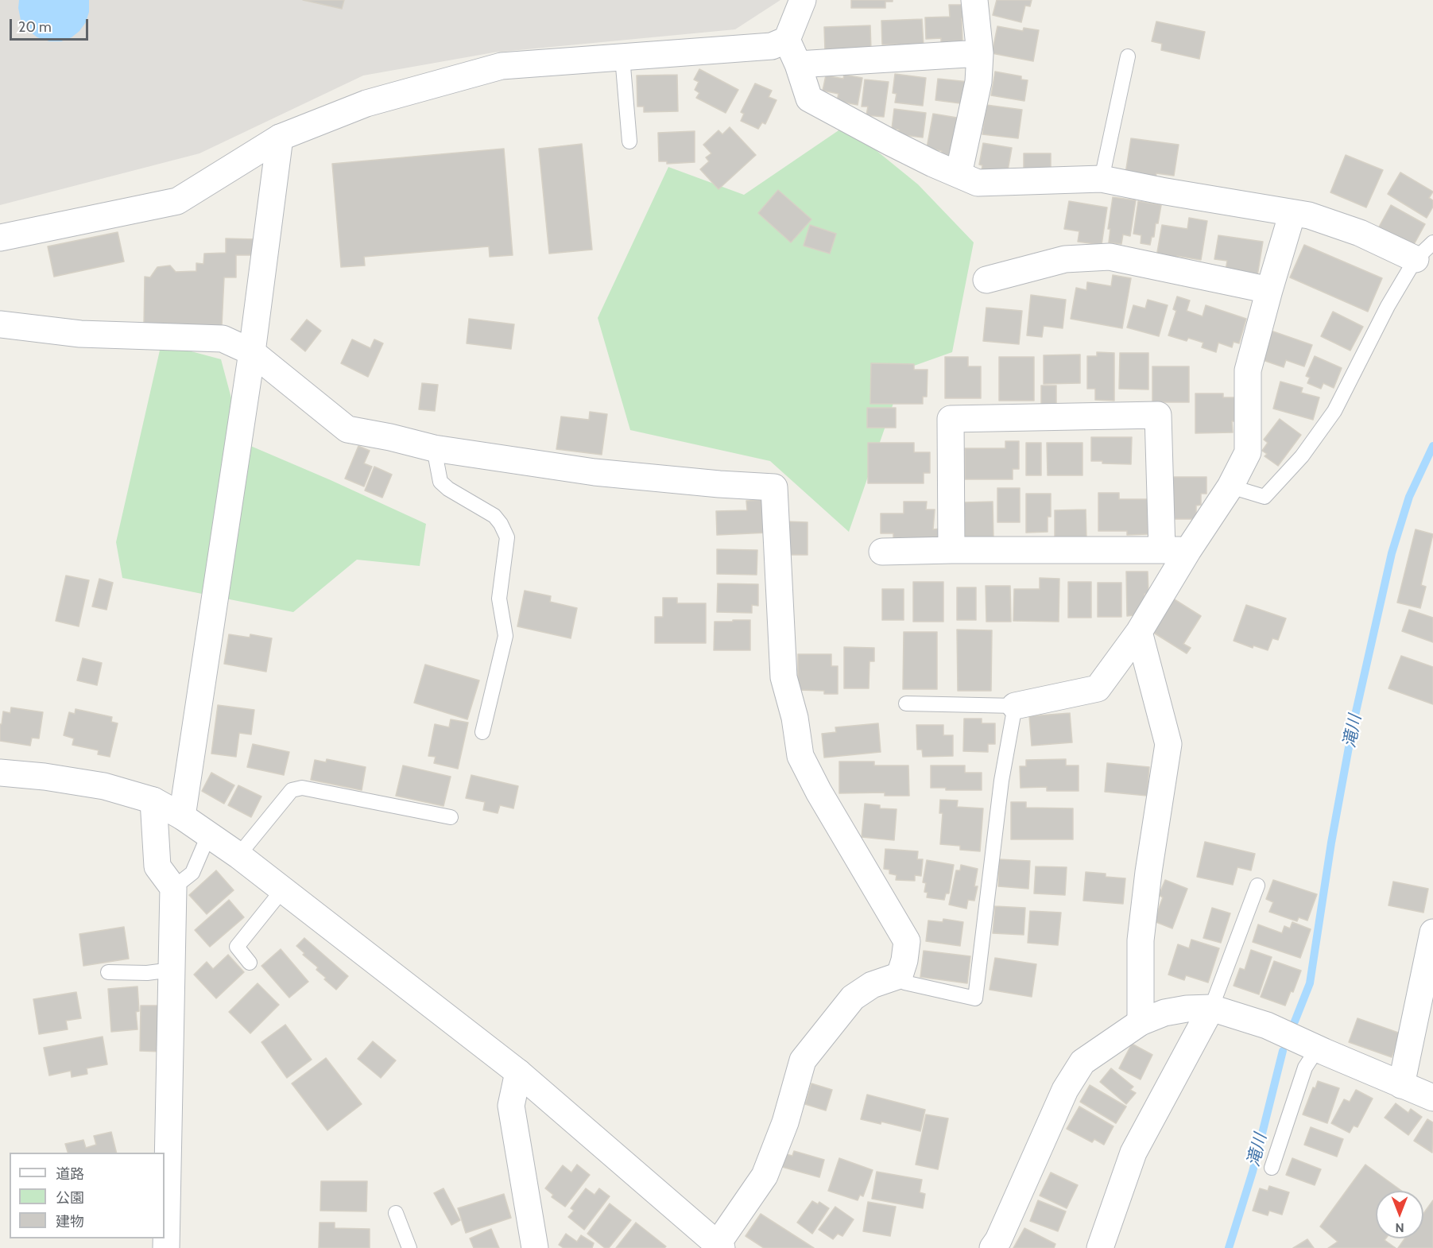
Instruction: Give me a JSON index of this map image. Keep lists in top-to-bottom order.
{
  "water": ["滝川"],
  "legend": ["道路", "公園", "建物"],
  "scale_bar": "20 m",
  "north": "bottom"
}
